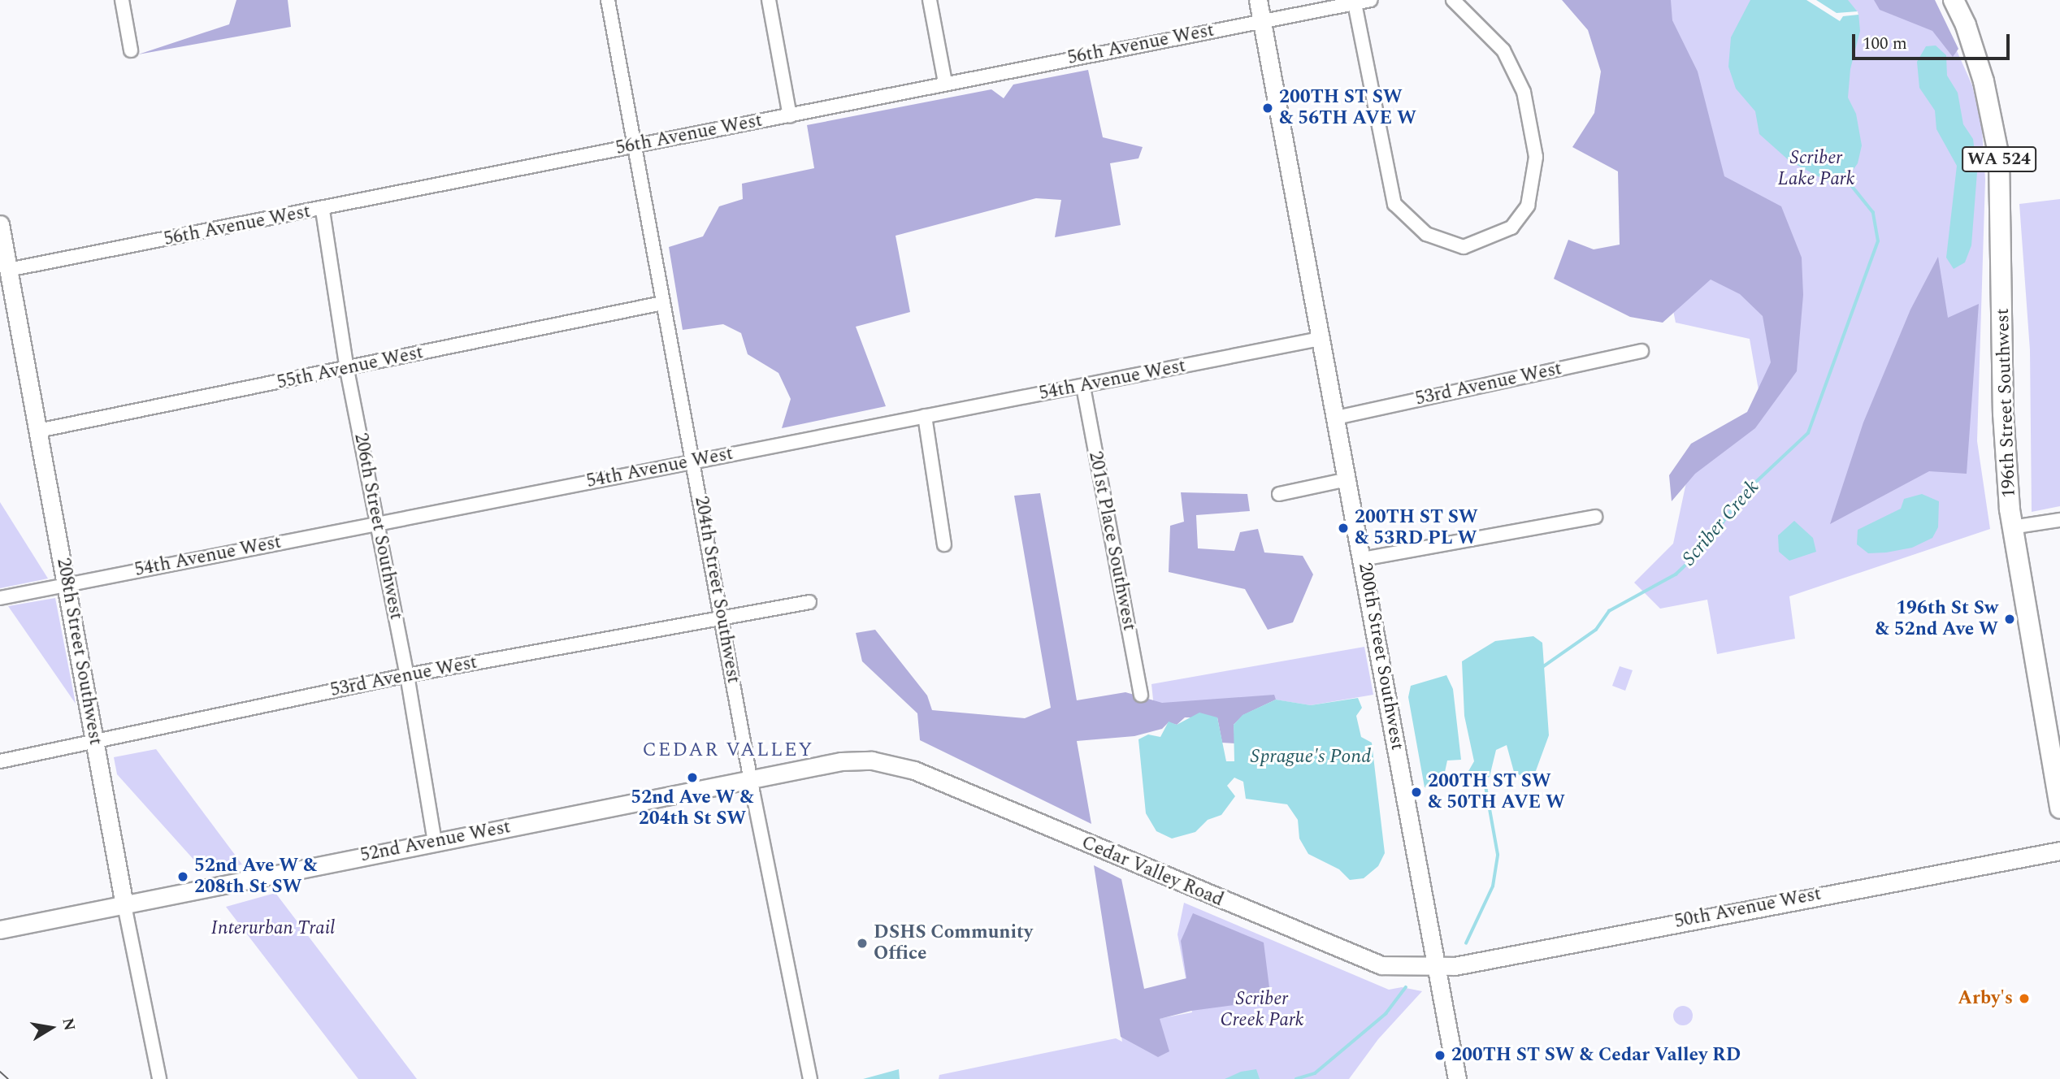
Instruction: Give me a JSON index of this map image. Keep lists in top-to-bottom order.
{
  "streets": {
    "main road": ["WA 524", "196th Street Southwest"],
    "street": [
      "56th Avenue West",
      "55th Avenue West",
      "54th Avenue West",
      "53rd Avenue West",
      "206th Street Southwest",
      "201st Place Southwest",
      "204th Street Southwest",
      "208th Street Southwest",
      "200th Street Southwest",
      "52nd Avenue West",
      "Cedar Valley Road",
      "50th Avenue West"
    ]
  },
  "crossings": [
    ["56th Avenue West", "206th Street Southwest"],
    ["56th Avenue West", "204th Street Southwest"],
    ["56th Avenue West", "208th Street Southwest"],
    ["56th Avenue West", "200th Street Southwest"],
    ["55th Avenue West", "206th Street Southwest"],
    ["55th Avenue West", "204th Street Southwest"],
    ["55th Avenue West", "208th Street Southwest"],
    ["54th Avenue West", "206th Street Southwest"],
    ["54th Avenue West", "201st Place Southwest"],
    ["54th Avenue West", "204th Street Southwest"],
    ["54th Avenue West", "208th Street Southwest"],
    ["54th Avenue West", "200th Street Southwest"],
    ["53rd Avenue West", "206th Street Southwest"],
    ["53rd Avenue West", "204th Street Southwest"],
    ["53rd Avenue West", "208th Street Southwest"],
    ["53rd Avenue West", "200th Street Southwest"],
    ["206th Street Southwest", "52nd Avenue West"],
    ["204th Street Southwest", "52nd Avenue West"],
    ["208th Street Southwest", "52nd Avenue West"],
    ["200th Street Southwest", "Cedar Valley Road"],
    ["200th Street Southwest", "50th Avenue West"],
    ["52nd Avenue West", "Cedar Valley Road"],
    ["Cedar Valley Road", "50th Avenue West"]
  ],
  "districts": ["CEDAR VALLEY"],
  "water": ["Scriber Creek", "Sprague's Pond"],
  "parks": ["Scriber Lake Park", "Interurban Trail", "Scriber Creek Park"],
  "places": [
    "200TH ST SW & 56TH AVE W",
    "200TH ST SW & 53RD PL W",
    "196th St Sw & 52nd Ave W",
    "52nd Ave W & 204th St SW",
    "200TH ST SW & 50TH AVE W",
    "52nd Ave W & 208th St SW",
    "DSHS Community Office",
    "Arby's",
    "200TH ST SW & Cedar Valley RD"
  ],
  "scale_bar": "100 m",
  "north": "right"
}
